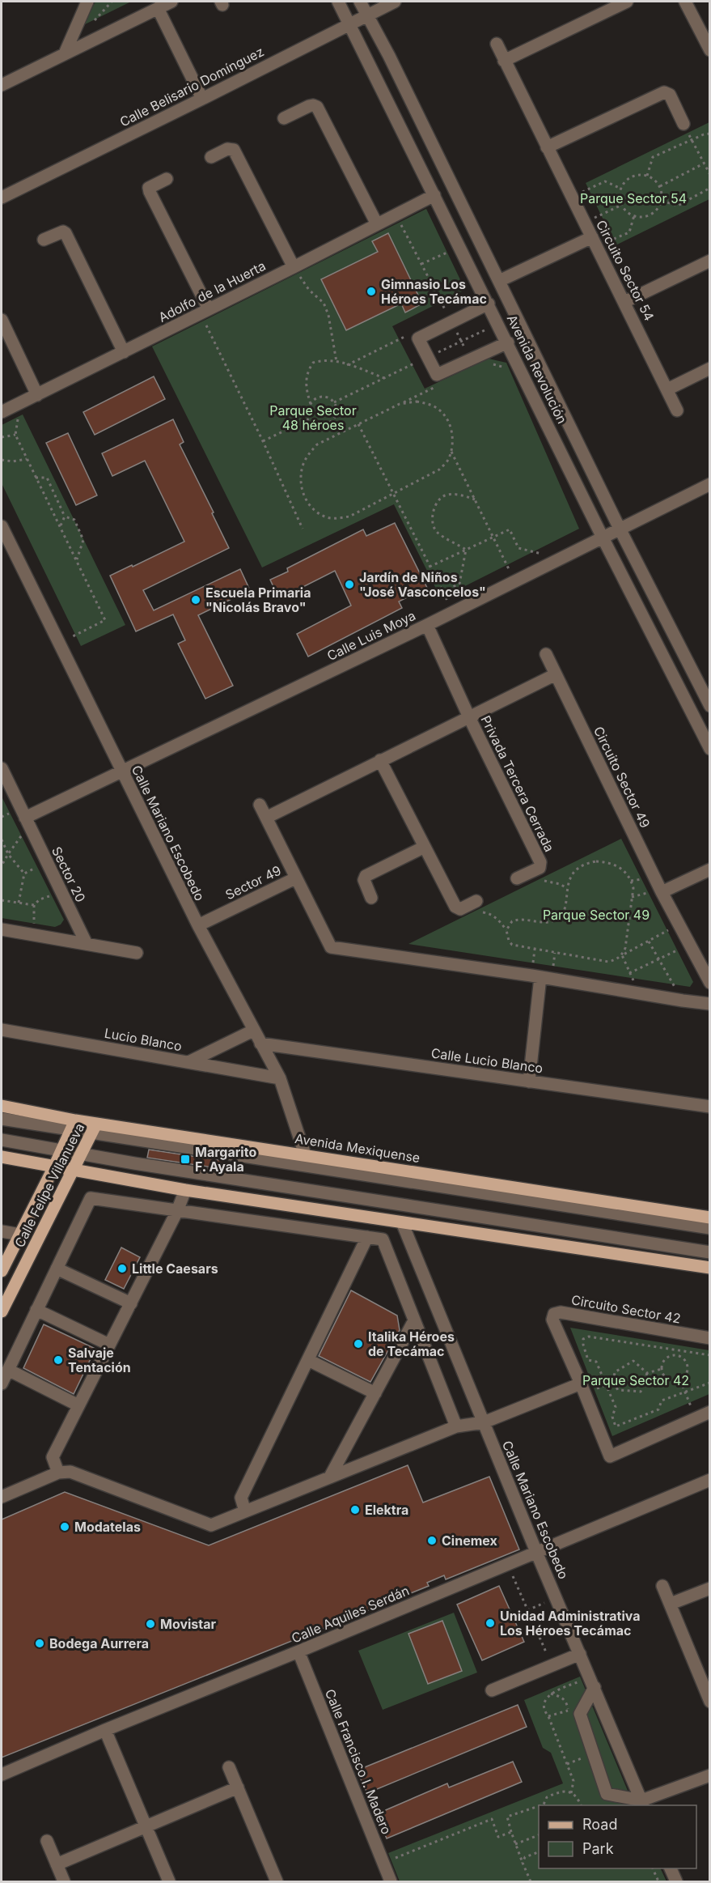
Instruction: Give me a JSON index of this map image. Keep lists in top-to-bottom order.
{
  "streets": {
    "main road": ["Avenida Mexiquense", "Calle Felipe Villanueva"],
    "street": [
      "Calle Belisario Domínguez",
      "Circuito Sector 54",
      "Adolfo de la Huerta",
      "Avenida Revolución",
      "Calle Luis Moya",
      "Circuito Sector 49",
      "Privada Tercera Cerrada",
      "Calle Mariano Escobedo",
      "Sector 20",
      "Sector 49",
      "Lucio Blanco",
      "Calle Lucio Blanco",
      "Circuito Sector 42",
      "Calle Aquiles Serdán",
      "Calle Francisco I. Madero"
    ]
  },
  "crossings": [
    ["Calle Belisario Domínguez", "Avenida Revolución"],
    ["Adolfo de la Huerta", "Avenida Revolución"],
    ["Avenida Revolución", "Calle Luis Moya"],
    ["Calle Luis Moya", "Calle Mariano Escobedo"],
    ["Calle Mariano Escobedo", "Sector 49"],
    ["Calle Mariano Escobedo", "Lucio Blanco"],
    ["Calle Mariano Escobedo", "Calle Lucio Blanco"],
    ["Calle Mariano Escobedo", "Avenida Mexiquense"],
    ["Calle Mariano Escobedo", "Calle Aquiles Serdán"],
    ["Avenida Mexiquense", "Calle Felipe Villanueva"],
    ["Calle Aquiles Serdán", "Calle Francisco I. Madero"]
  ],
  "parks": [
    "Parque Sector 54",
    "Parque Sector 48 héroes",
    "Parque Sector 49",
    "Parque Sector 42"
  ],
  "places": {
    "other": [
      "Gimnasio Los Héroes Tecámac",
      "Jardín de Niños \"José Vasconcelos\"",
      "Escuela Primaria \"Nicolás Bravo\"",
      "Little Caesars",
      "Italika Héroes de Tecámac",
      "Salvaje Tentación",
      "Elektra",
      "Modatelas",
      "Cinemex",
      "Unidad Administrativa Los Héroes Tecámac",
      "Movistar",
      "Bodega Aurrera"
    ],
    "transit": ["Margarito F. Ayala"]
  },
  "legend": ["Road", "Park"]
}
